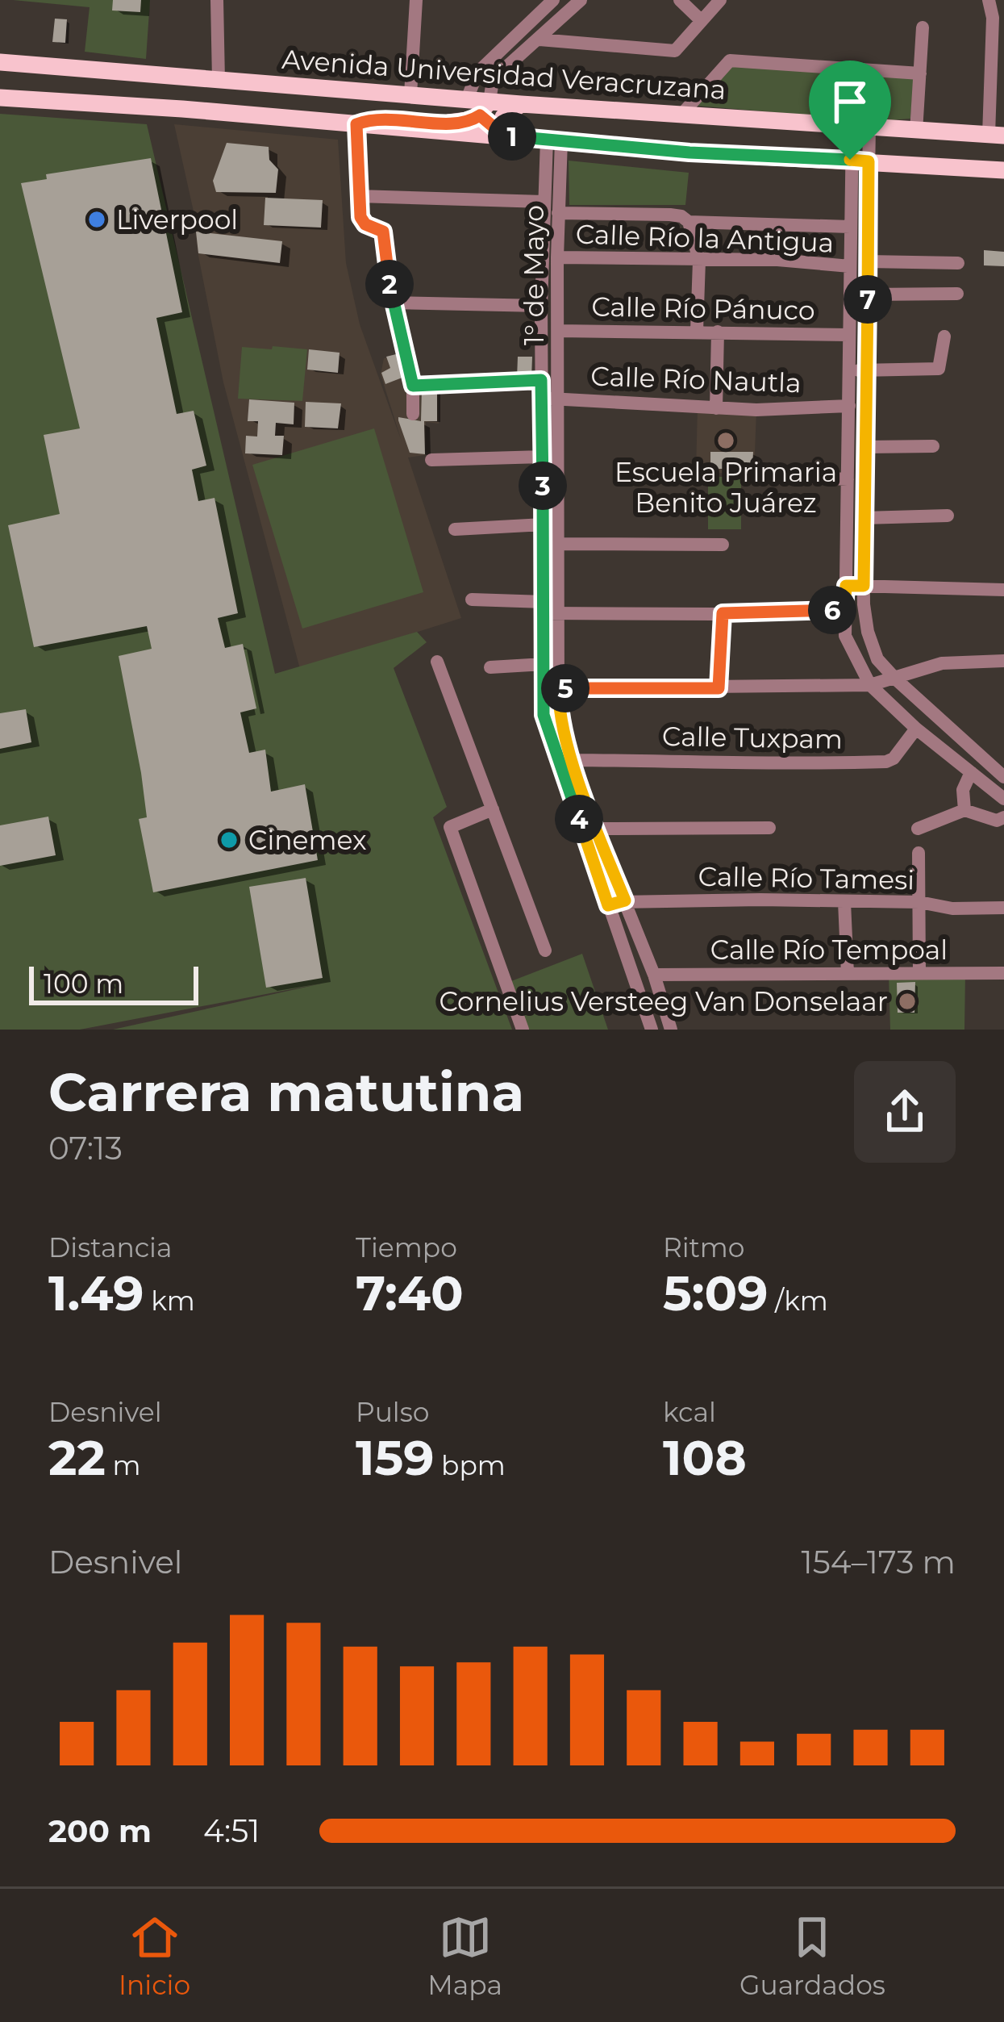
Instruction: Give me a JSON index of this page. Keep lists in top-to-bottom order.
{
  "streets": {
    "main road": ["Avenida Universidad Veracruzana"],
    "street": [
      "Calle Río la Antigua",
      "1° de Mayo",
      "Calle Río Pánuco",
      "Calle Río Nautla",
      "Calle Tuxpam",
      "Calle Río Tamesi",
      "Calle Río Tempoal"
    ]
  },
  "crossings": [
    ["Calle Río la Antigua", "1° de Mayo"],
    ["1° de Mayo", "Calle Río Pánuco"],
    ["1° de Mayo", "Calle Río Nautla"],
    ["1° de Mayo", "Calle Tuxpam"],
    ["1° de Mayo", "Calle Río Tamesi"],
    ["1° de Mayo", "Calle Río Tempoal"]
  ],
  "places": [
    "Liverpool",
    "Escuela Primaria Benito Juárez",
    "Cinemex",
    "Cornelius Versteeg Van Donselaar"
  ],
  "scale_bar": "100 m",
  "page": {
    "pins": [
      "1",
      "2",
      "7",
      "3",
      "6",
      "5",
      "4"
    ],
    "scale": "100 m",
    "heading": ["Carrera matutina", "07:13"],
    "stats": [
      ["Distancia", "1.49 km"],
      ["Tiempo", "7:40"],
      ["Ritmo", "5:09 /km"],
      ["Desnivel", "22 m"],
      ["Pulso", "159 bpm"],
      ["kcal", "108"]
    ],
    "chart": ["Desnivel", "154–173 m"],
    "list": [
      {
        "name": "200 m",
        "note": "4:51"
      }
    ],
    "tabs": ["Inicio", "Mapa", "Guardados"]
  }
}
